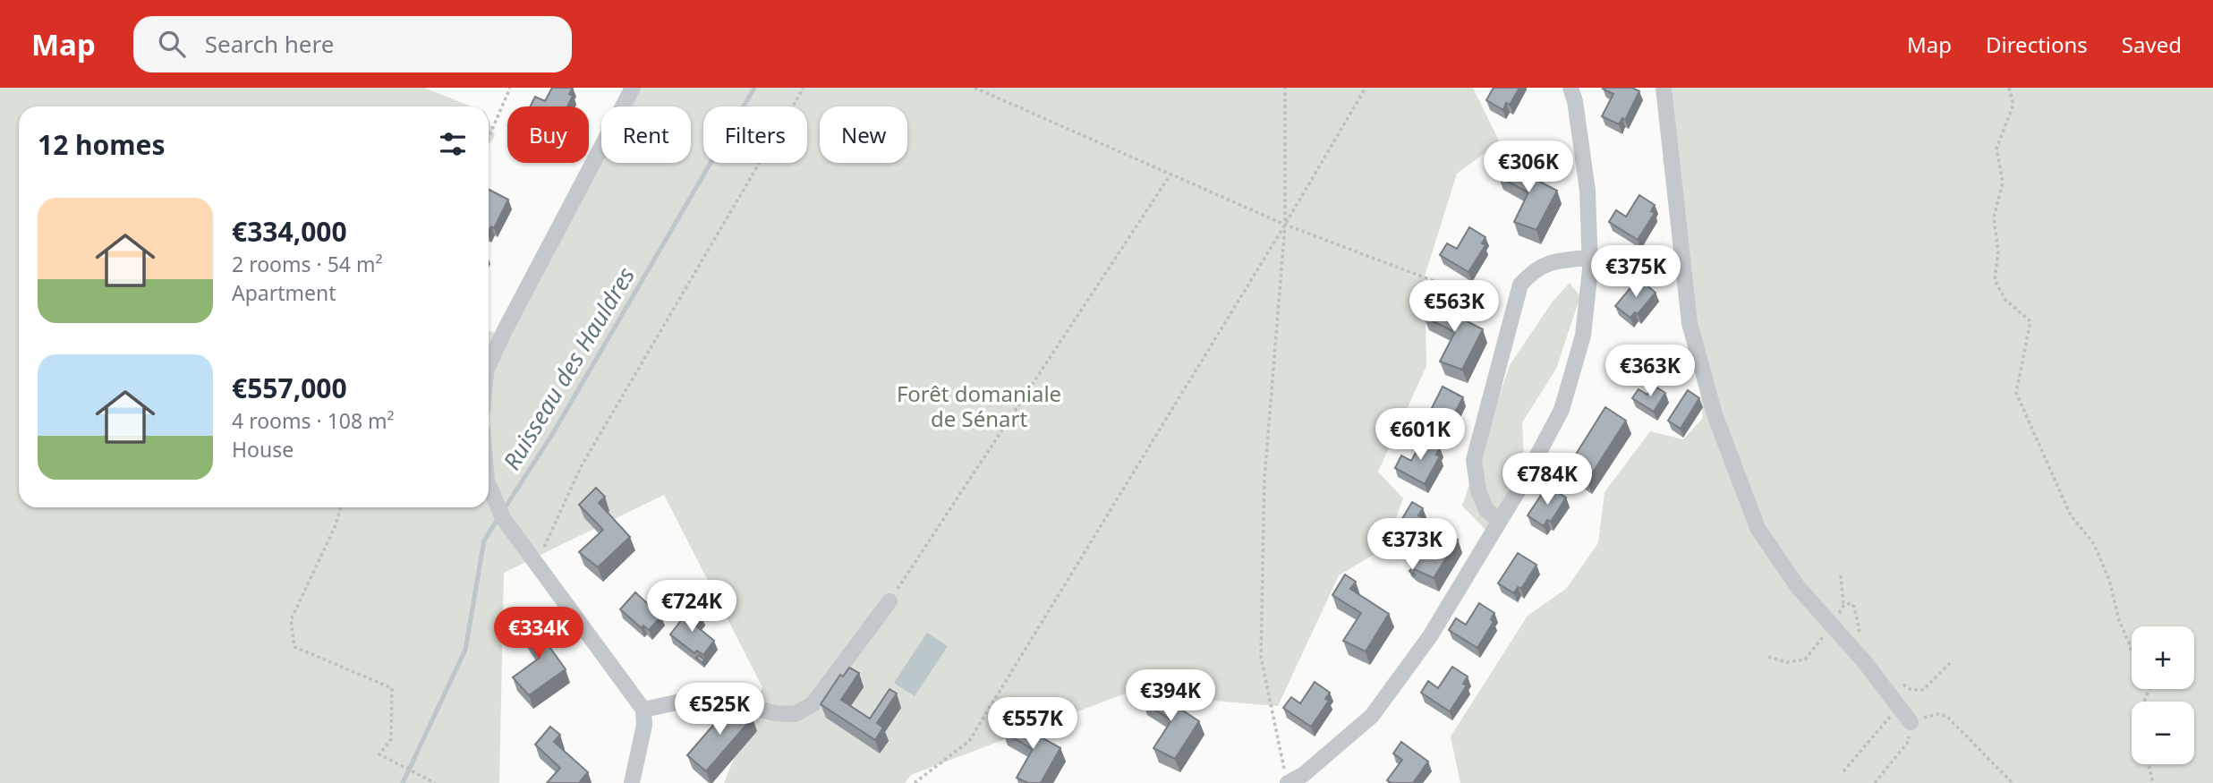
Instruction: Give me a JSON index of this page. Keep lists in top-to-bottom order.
{
  "water": ["Ruisseau des Hauldres"],
  "parks": ["Forêt domaniale de Sénart"],
  "page": {
    "header": "Map",
    "search": "Search here",
    "nav": ["Map", "Directions", "Saved"],
    "chip": [
      "Buy",
      "Rent",
      "Filters",
      "New"
    ],
    "heading": "12 homes",
    "price": [
      "€306K",
      "€375K",
      "€563K",
      "€363K",
      "€601K",
      "€784K",
      "€373K",
      "€724K",
      "€334K",
      "€394K",
      "€525K",
      "€557K"
    ],
    "list": [
      {
        "name": "€334,000",
        "note": "2 rooms · 54 m² · Apartment"
      },
      {
        "name": "€557,000",
        "note": "4 rooms · 108 m² · House"
      }
    ],
    "map_buttons": ["+", "−"]
  }
}
